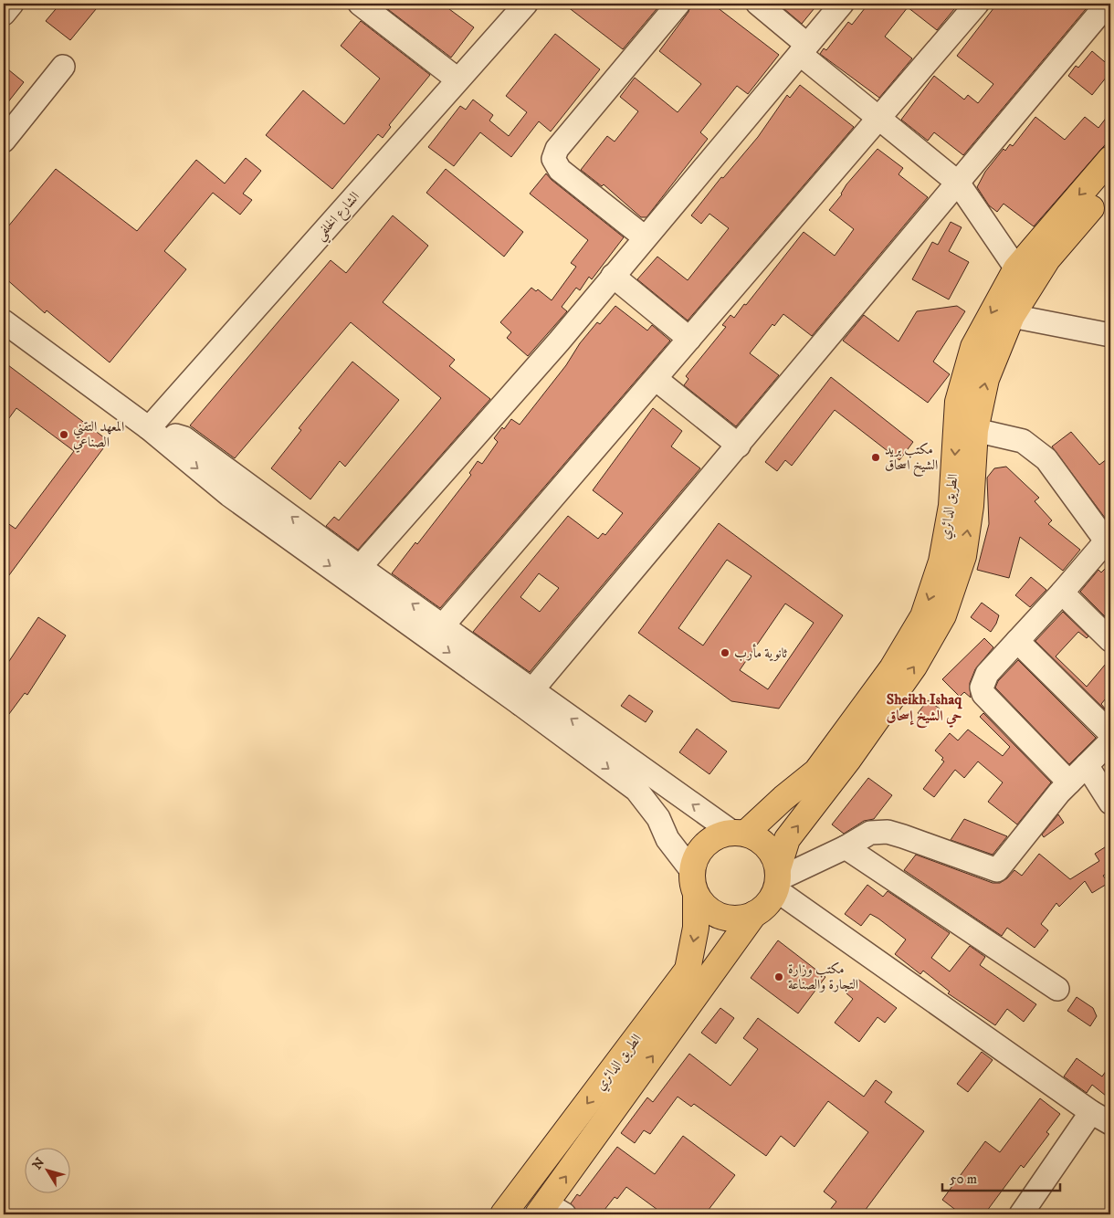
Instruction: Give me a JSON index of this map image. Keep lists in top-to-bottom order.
{
  "streets": {
    "main road": ["الطريق الدائري"],
    "street": ["الشارع الخلفي"]
  },
  "districts": ["Sheikh Ishaq حي الشيخ إسحاق"],
  "places": [
    "المعهد التقني الصناعي",
    "مكتب بريد الشيخ اسحاق",
    "ثانوية مأرب",
    "مكتب وزارة التجارة والصناعة"
  ],
  "scale_bar": "50 m",
  "north": "top left"
}
